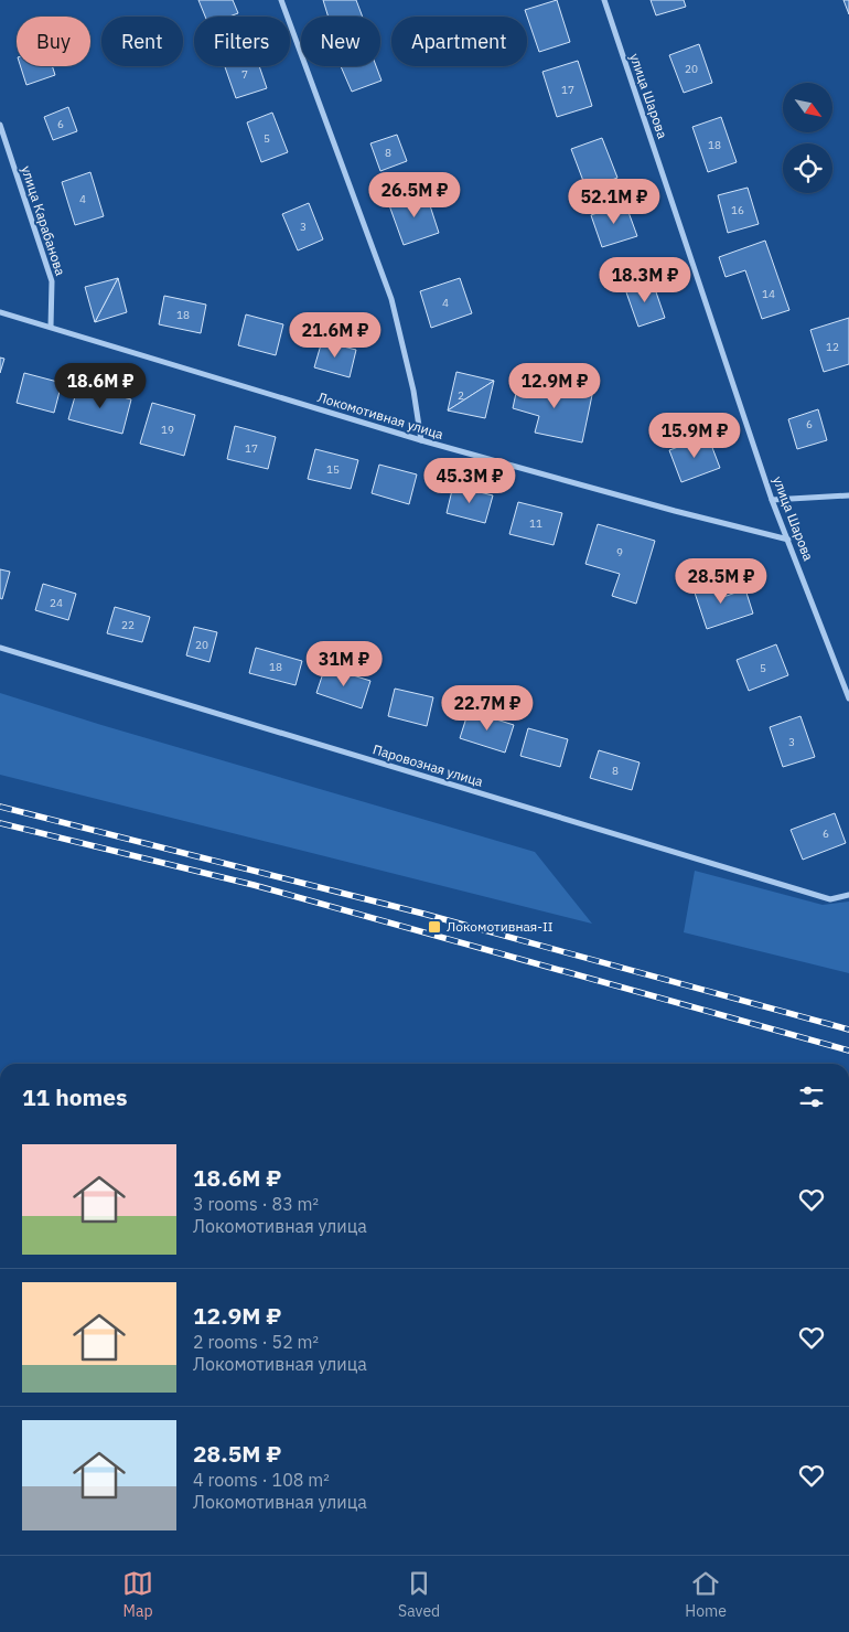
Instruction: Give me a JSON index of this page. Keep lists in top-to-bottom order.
{
  "streets": {
    "street": [
      "улица Шарова",
      "улица Карабанова",
      "Локомотивная улица",
      "Паровозная улица"
    ]
  },
  "crossings": [
    ["улица Шарова", "Локомотивная улица"],
    ["улица Карабанова", "Локомотивная улица"]
  ],
  "places": {
    "transit": ["Локомотивная-II"]
  },
  "house_numbers": [
    "20",
    "7",
    "17",
    "6",
    "5",
    "18",
    "8",
    "4",
    "16",
    "3",
    "14",
    "4",
    "18",
    "12",
    "2",
    "6",
    "19",
    "17",
    "15",
    "11",
    "9",
    "24",
    "22",
    "20",
    "18",
    "5",
    "3",
    "8",
    "6"
  ],
  "north": "bottom right",
  "page": {
    "chip": [
      "Buy",
      "Rent",
      "Filters",
      "New",
      "Apartment"
    ],
    "price": [
      "26.5M ₽",
      "52.1M ₽",
      "18.3M ₽",
      "21.6M ₽",
      "18.6M ₽",
      "12.9M ₽",
      "15.9M ₽",
      "45.3M ₽",
      "28.5M ₽",
      "31M ₽",
      "22.7M ₽"
    ],
    "heading": "11 homes",
    "list": [
      {
        "name": "18.6M ₽",
        "note": "3 rooms · 83 m² · Локомотивная улица"
      },
      {
        "name": "12.9M ₽",
        "note": "2 rooms · 52 m² · Локомотивная улица"
      },
      {
        "name": "28.5M ₽",
        "note": "4 rooms · 108 m² · Локомотивная улица"
      }
    ],
    "tabs": ["Map", "Saved", "Home"]
  }
}
